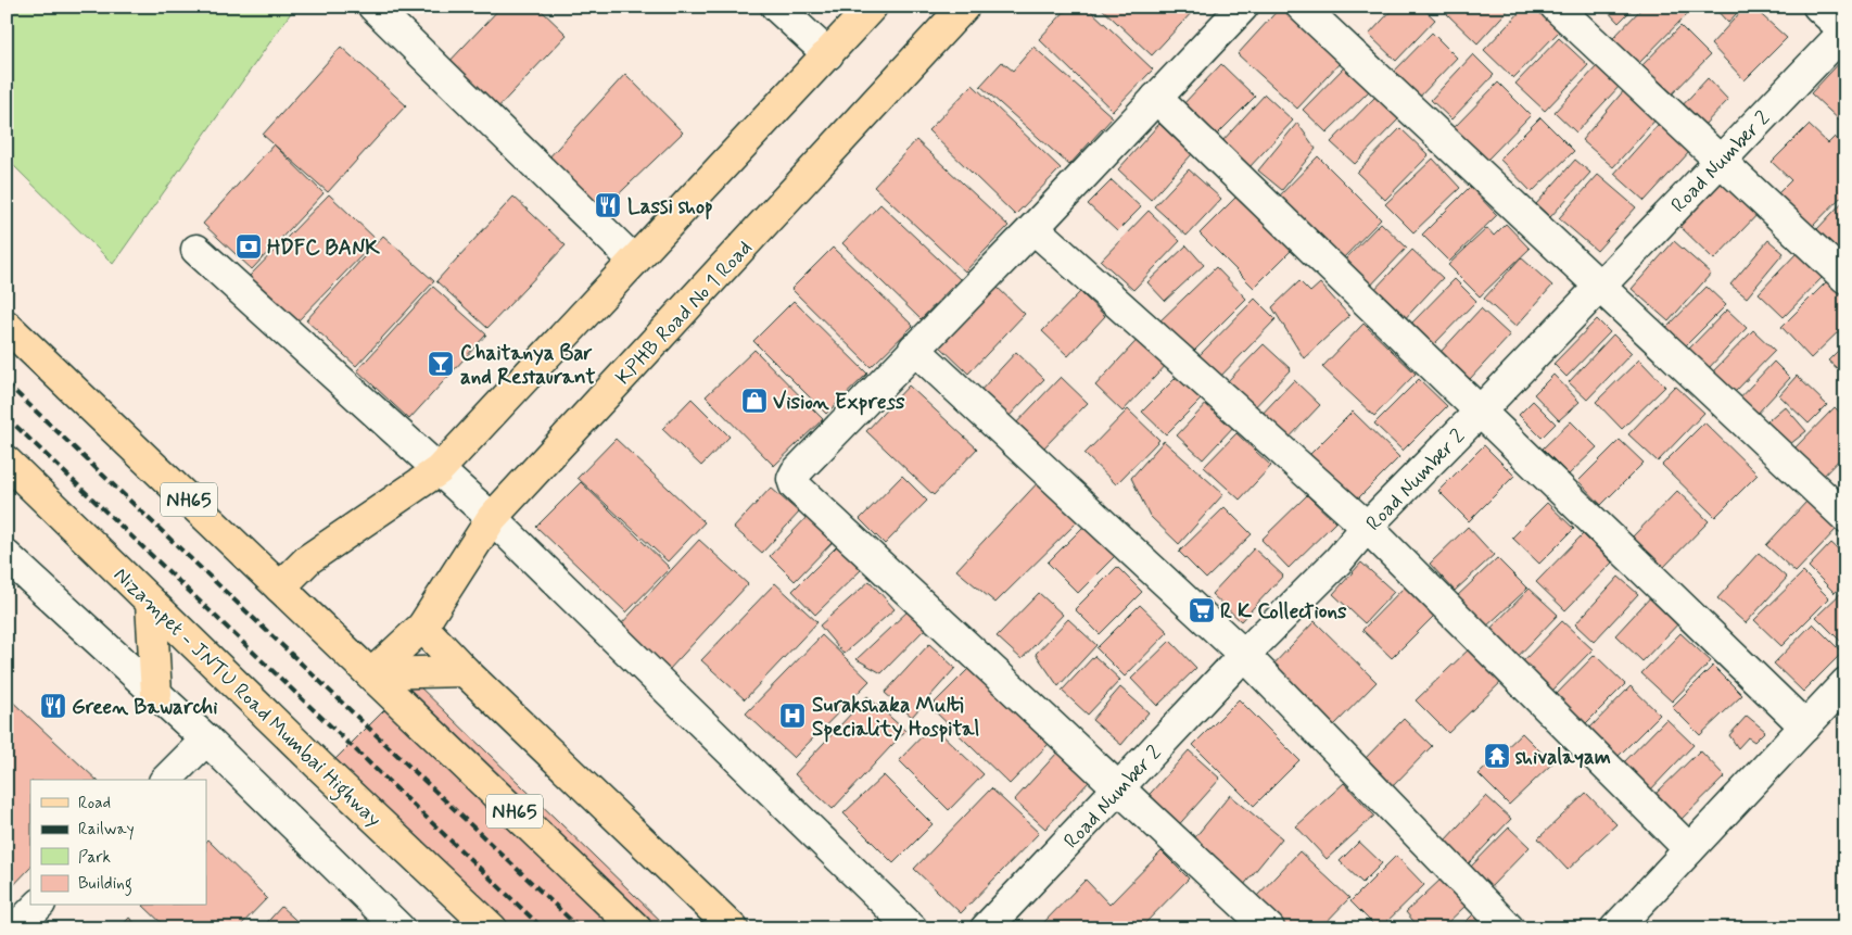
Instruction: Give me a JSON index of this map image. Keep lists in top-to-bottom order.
{
  "streets": {
    "main road": ["KPHB Road No 1 Road", "NH65", "Nizampet - JNTU Road Mumbai Highway"],
    "street": ["Road Number 2"]
  },
  "crossings": [
    ["KPHB Road No 1 Road", "NH65"]
  ],
  "places": {
    "restaurant": ["Lassi shop", "Green Bawarchi"],
    "bank": ["HDFC BANK"],
    "bar": ["Chaitanya Bar and Restaurant"],
    "shop": ["Vision Express"],
    "supermarket": ["R K Collections"],
    "hospital": ["Surakshaka Multi Speciality Hospital"],
    "temple": ["shivalayam"]
  },
  "legend": [
    "Road",
    "Railway",
    "Park",
    "Building"
  ]
}
